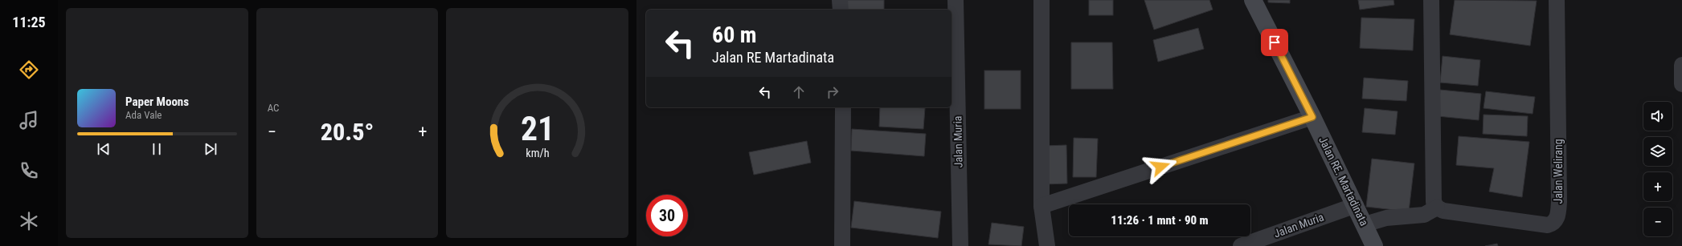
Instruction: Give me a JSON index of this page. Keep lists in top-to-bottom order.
{
  "streets": {
    "main road": ["Jalan RE. Martadinata"],
    "street": ["Jalan Muria", "Jalan Welirang"]
  },
  "crossings": [
    ["Jalan Muria", "Jalan RE. Martadinata"]
  ],
  "page": {
    "tabs": "11:25",
    "tile": "AC",
    "turn": ["60 m", "Jalan RE Martadinata"],
    "song": ["Paper Moons", "Ada Vale"],
    "map_buttons": ["+", "−"],
    "heat": ["−", "20.5°", "+"],
    "limit": "30",
    "trip": "11:26 · 1 mnt · 90 m",
    "gauge": ["21", "km/h"]
  }
}
